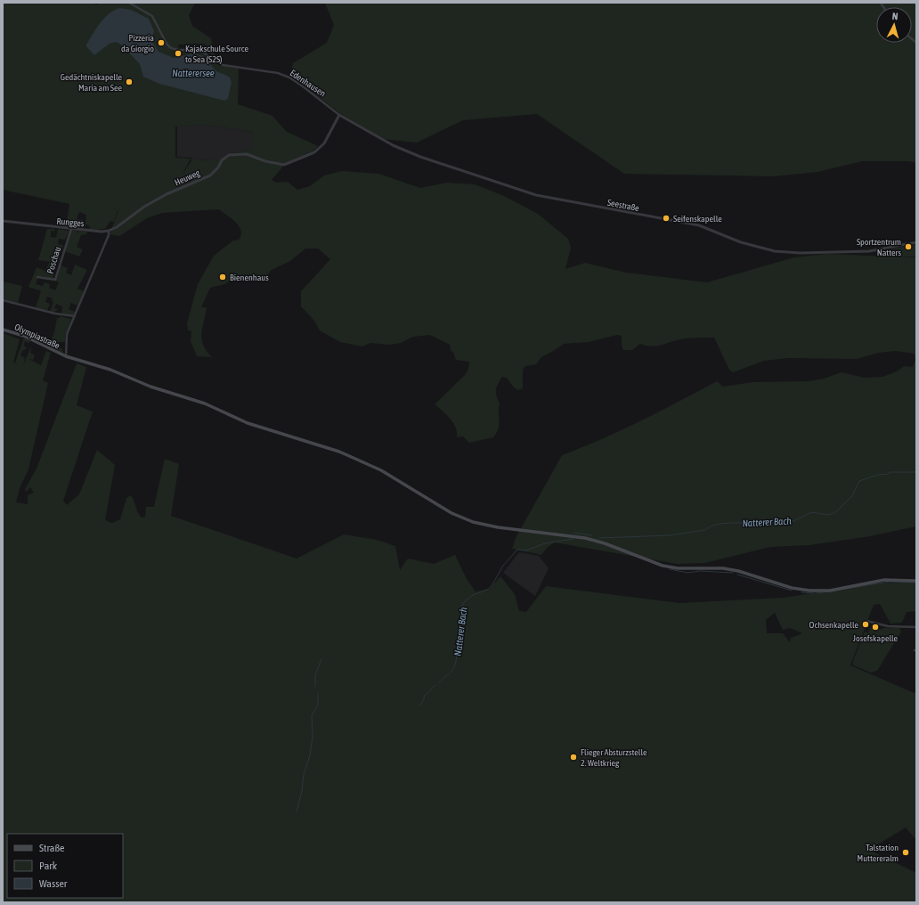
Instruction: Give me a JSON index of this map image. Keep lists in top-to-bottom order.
{
  "streets": {
    "main road": ["Olympiastraße"],
    "street": [
      "Edenhausen",
      "Heuweg",
      "Seestraße",
      "Rungges",
      "Poschau"
    ]
  },
  "crossings": [
    ["Edenhausen", "Heuweg"],
    ["Edenhausen", "Seestraße"],
    ["Heuweg", "Seestraße"],
    ["Heuweg", "Rungges"],
    ["Rungges", "Poschau"]
  ],
  "water": ["Natterersee", "Natterer Bach"],
  "places": [
    "Pizzeria da Giorgio",
    "Kajakschule Source to Sea (S2S)",
    "Gedächtniskapelle Maria am See",
    "Seifenskapelle",
    "Sportzentrum Natters",
    "Bienenhaus",
    "Ochsenkapelle",
    "Josefskapelle",
    "Flieger Absturzstelle 2. Weltkrieg",
    "Talstation Muttereralm"
  ],
  "legend": ["Straße", "Park", "Wasser"],
  "north": "top"
}
